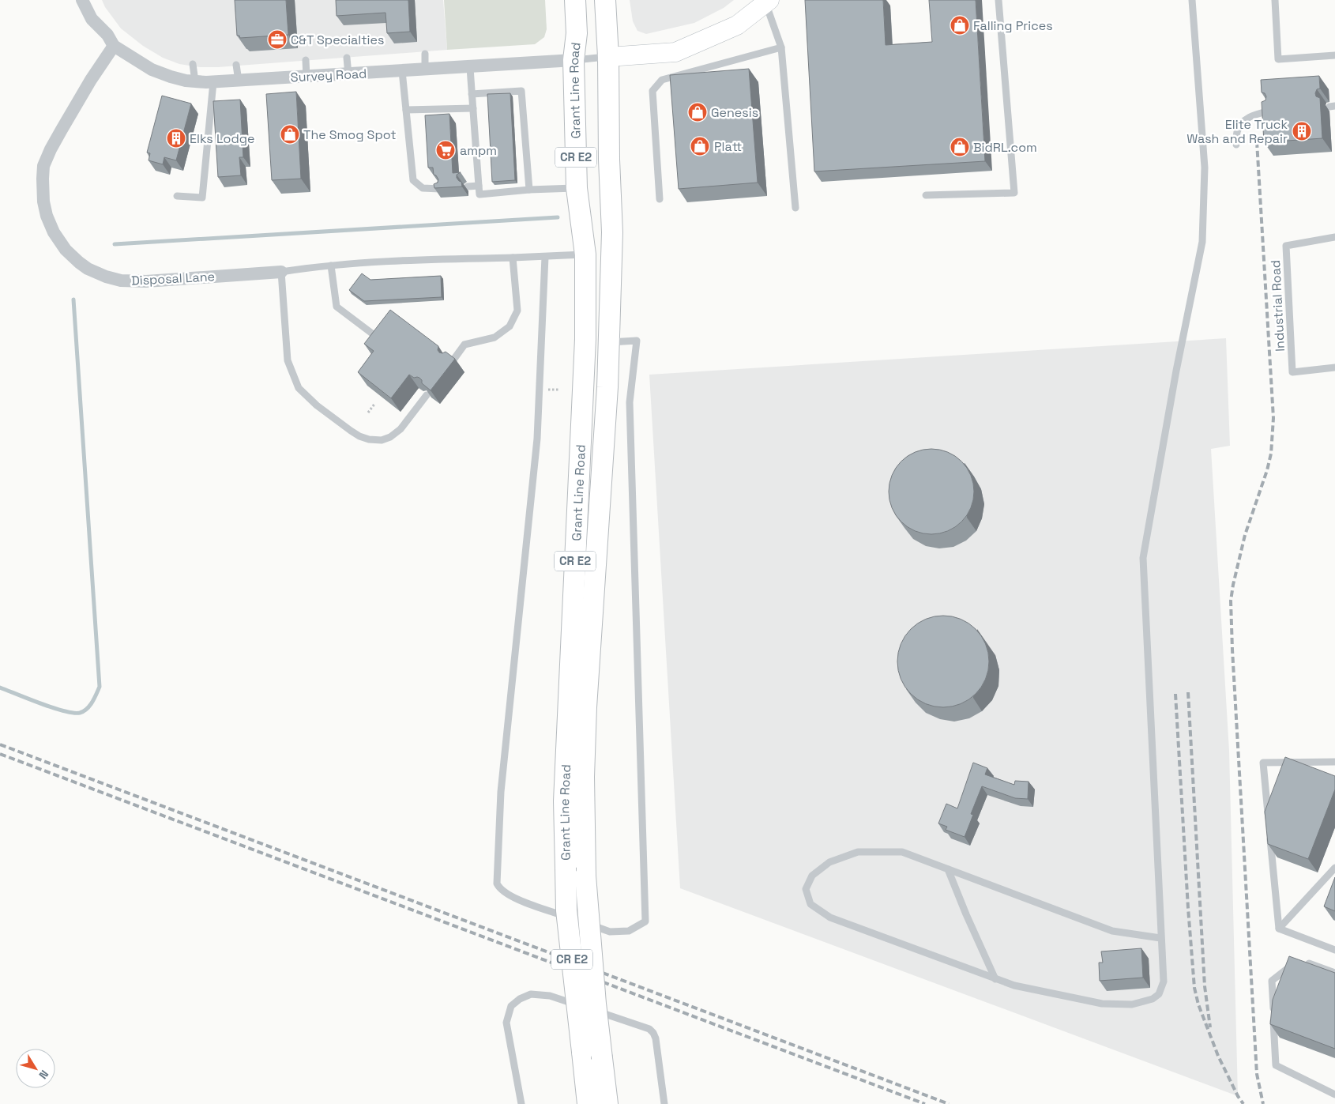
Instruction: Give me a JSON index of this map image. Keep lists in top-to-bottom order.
{
  "streets": {
    "main road": ["Grant Line Road", "CR E2"],
    "street": ["Survey Road", "Disposal Lane"],
    "lane": ["Industrial Road"]
  },
  "crossings": [
    ["Survey Road", "Grant Line Road"],
    ["Survey Road", "Disposal Lane"],
    ["Grant Line Road", "Disposal Lane"]
  ],
  "places": {
    "shop": [
      "Falling Prices",
      "Genesis",
      "The Smog Spot",
      "Platt",
      "BidRL.com"
    ],
    "office": ["C&T Specialties"],
    "building": ["Elite Truck Wash and Repair", "Elks Lodge"],
    "supermarket": ["ampm"]
  },
  "north": "bottom right"
}
